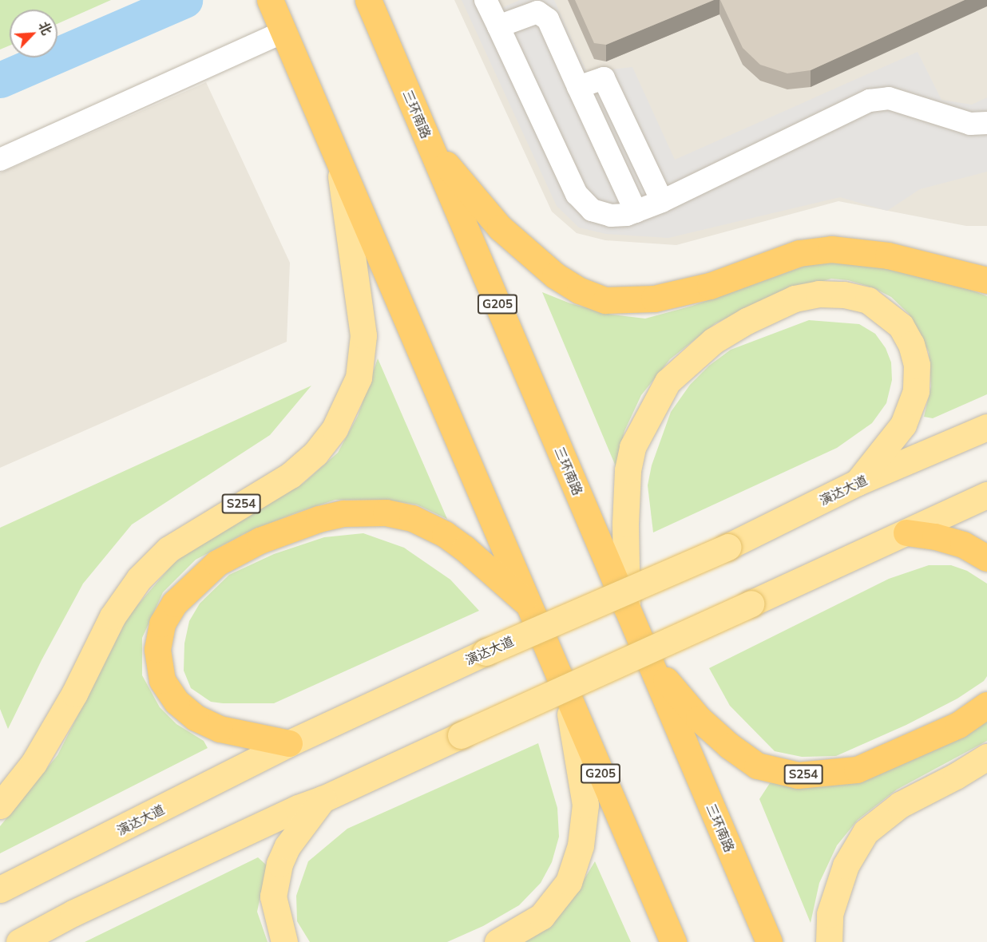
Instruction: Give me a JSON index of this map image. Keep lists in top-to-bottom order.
{
  "streets": {
    "highway": ["三环南路", "G205", "S254"],
    "main road": ["演达大道"]
  },
  "crossings": [
    ["三环南路", "S254"],
    ["G205", "S254"]
  ],
  "north": "top right"
}
